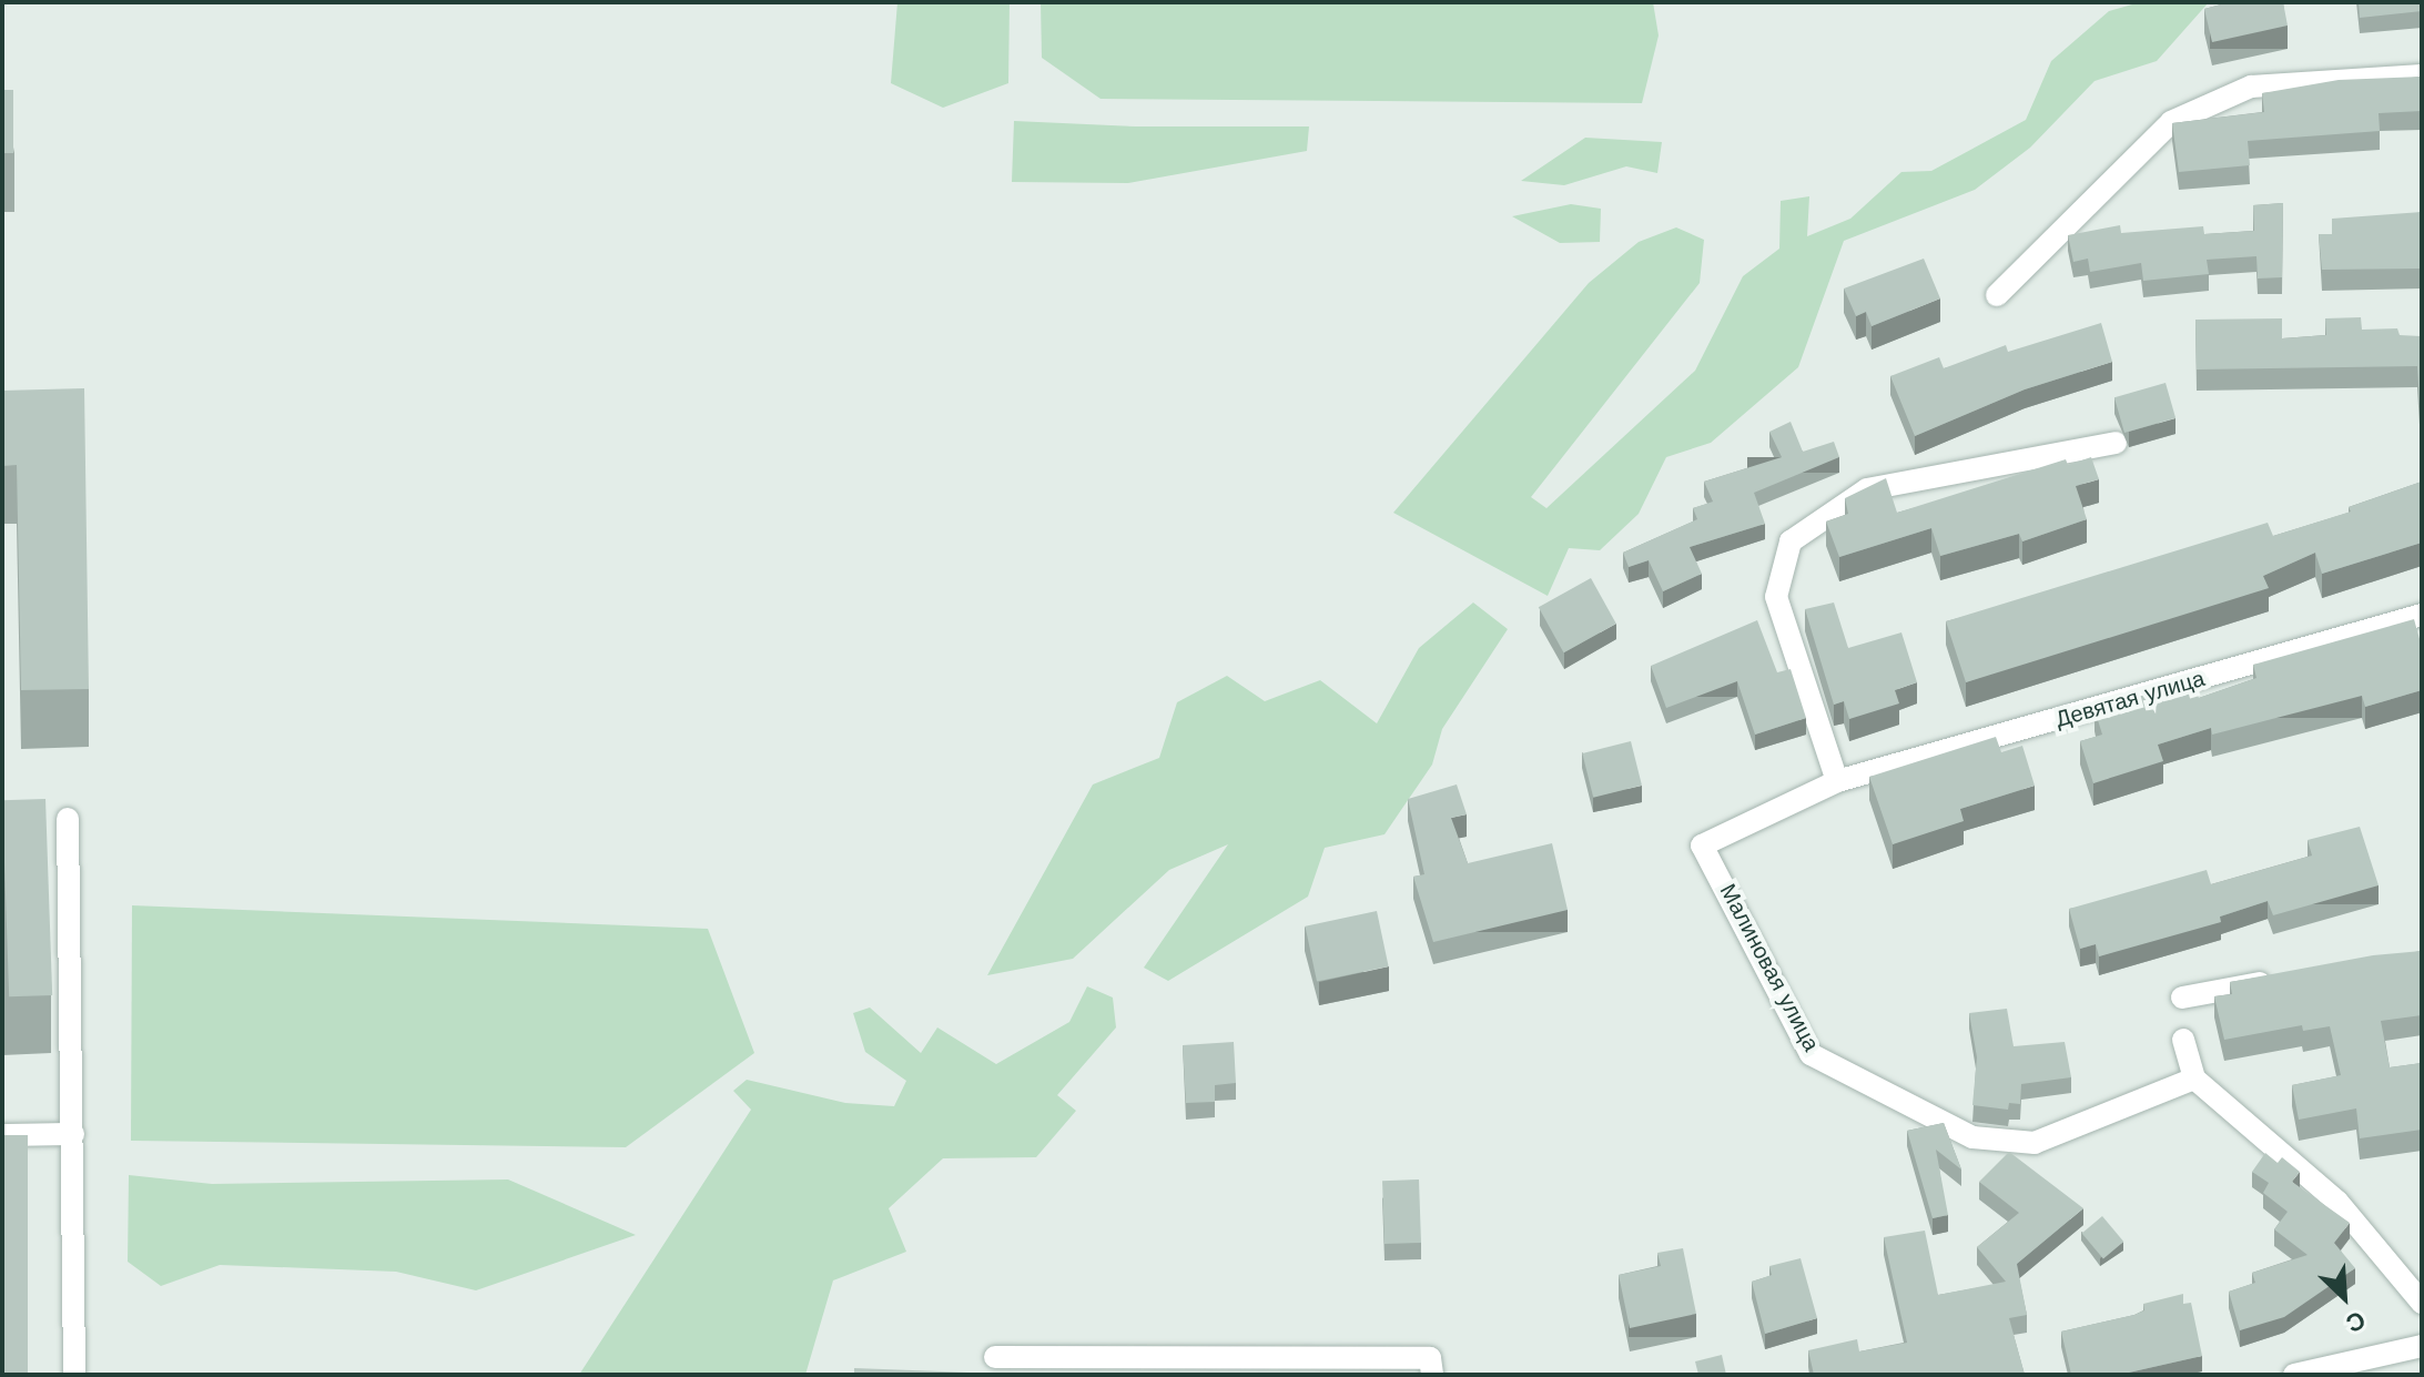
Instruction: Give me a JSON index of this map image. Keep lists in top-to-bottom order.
{
  "streets": {
    "street": ["Девятая улица", "Малиновая улица"]
  },
  "crossings": [
    ["Девятая улица", "Малиновая улица"]
  ],
  "north": "bottom right"
}
